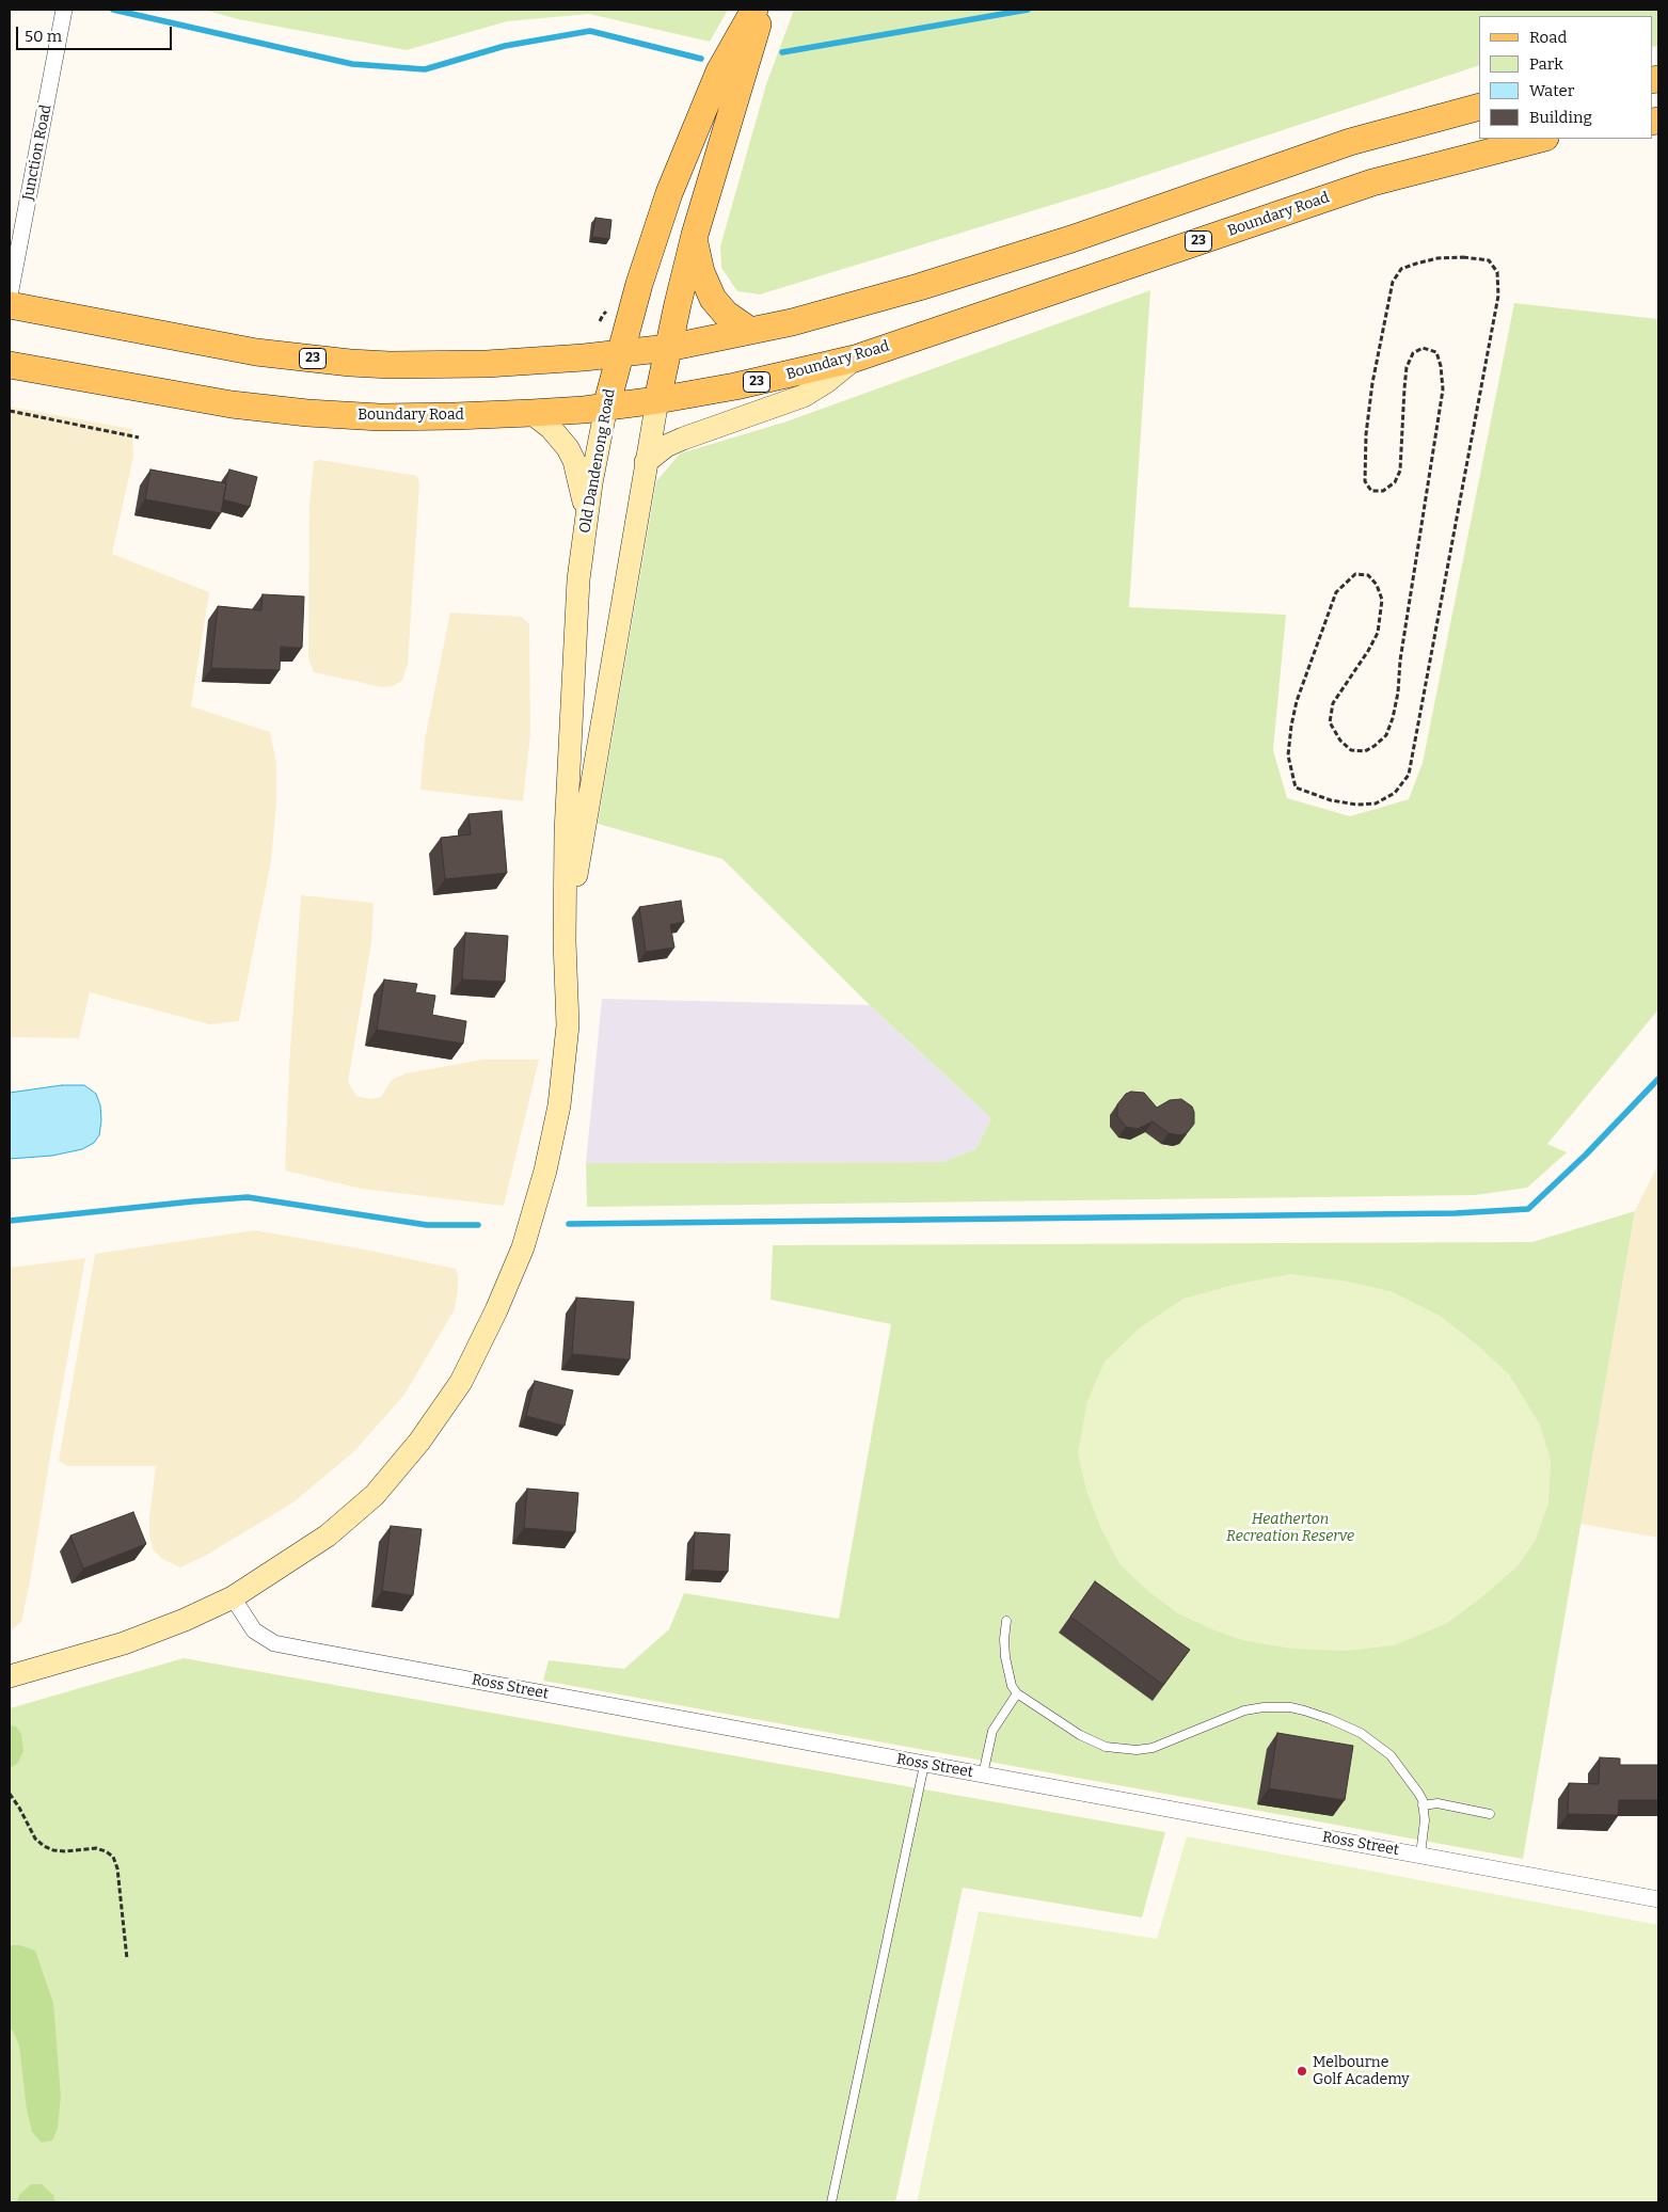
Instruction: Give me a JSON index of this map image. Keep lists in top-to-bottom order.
{
  "streets": {
    "main road": ["Boundary Road", "23", "Old Dandenong Road"],
    "street": ["Junction Road", "Ross Street"]
  },
  "crossings": [
    ["Boundary Road", "Old Dandenong Road"],
    ["23", "Old Dandenong Road"],
    ["Old Dandenong Road", "Ross Street"]
  ],
  "parks": ["Heatherton Recreation Reserve"],
  "places": ["Melbourne Golf Academy"],
  "legend": [
    "Road",
    "Park",
    "Water",
    "Building"
  ],
  "scale_bar": "50 m"
}
